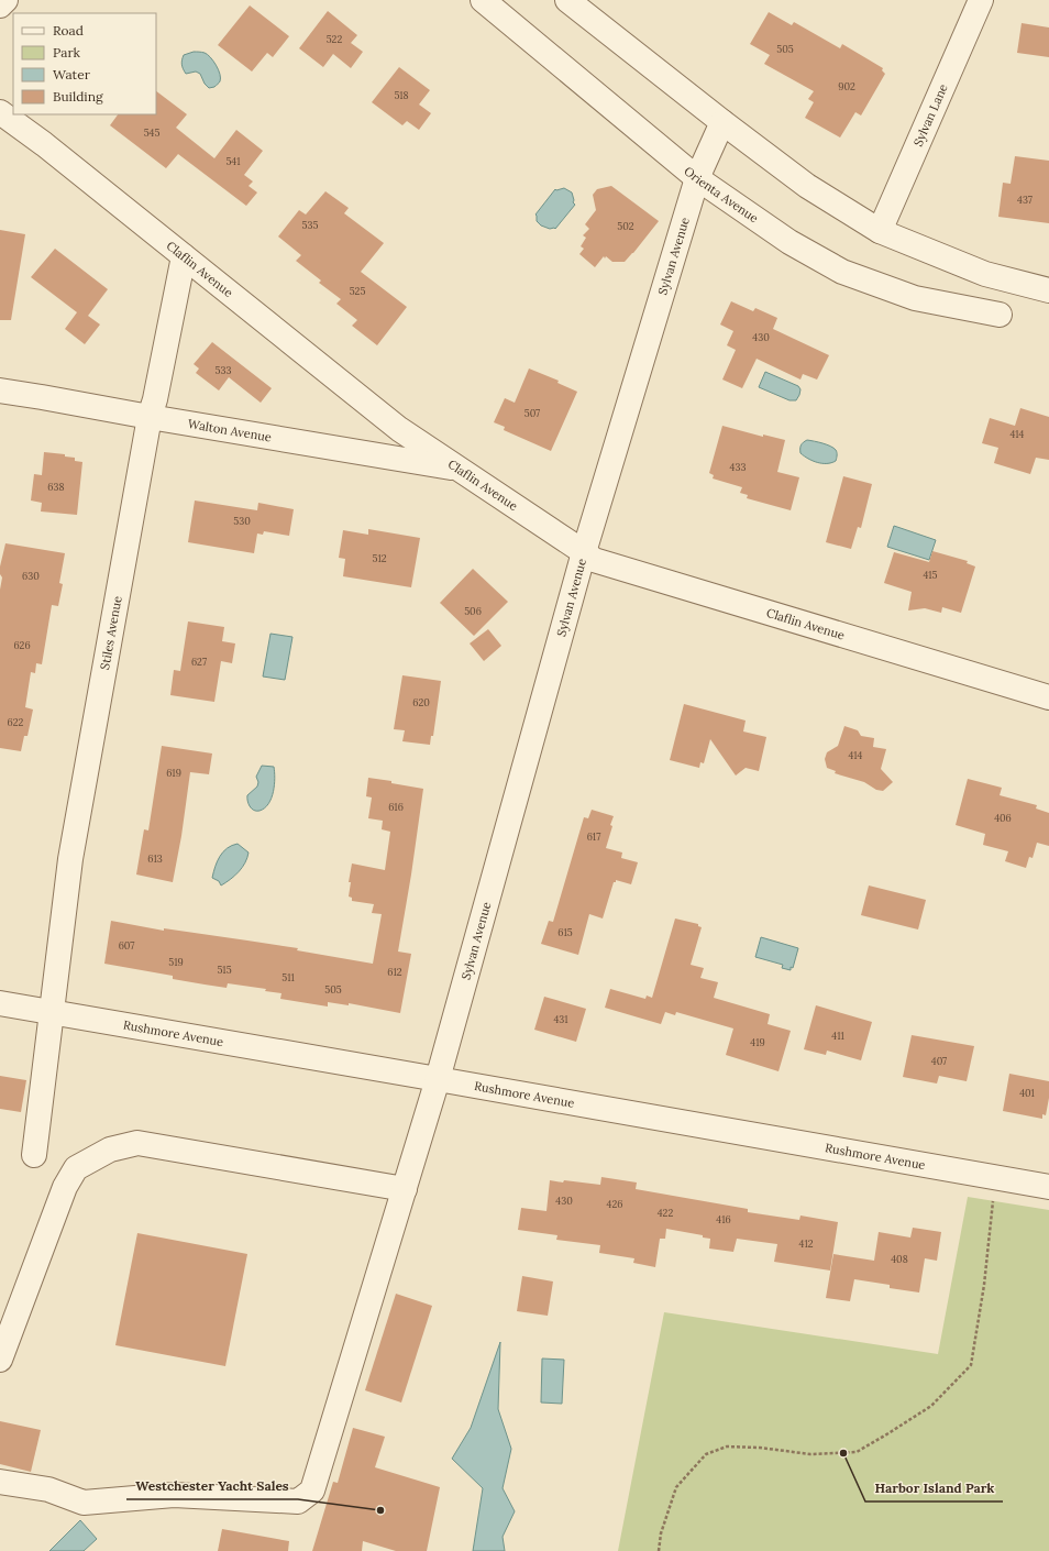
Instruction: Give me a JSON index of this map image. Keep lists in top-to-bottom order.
{
  "streets": {
    "street": [
      "Sylvan Lane",
      "Orienta Avenue",
      "Sylvan Avenue",
      "Claflin Avenue",
      "Walton Avenue",
      "Stiles Avenue",
      "Rushmore Avenue"
    ]
  },
  "crossings": [
    ["Orienta Avenue", "Sylvan Avenue"],
    ["Sylvan Avenue", "Claflin Avenue"],
    ["Sylvan Avenue", "Rushmore Avenue"],
    ["Claflin Avenue", "Walton Avenue"],
    ["Claflin Avenue", "Stiles Avenue"],
    ["Walton Avenue", "Stiles Avenue"],
    ["Stiles Avenue", "Rushmore Avenue"]
  ],
  "places": ["Harbor Island Park", "Westchester Yacht Sales"],
  "house_numbers": [
    "522",
    "505",
    "902",
    "518",
    "545",
    "541",
    "437",
    "535",
    "502",
    "525",
    "430",
    "533",
    "507",
    "414",
    "433",
    "638",
    "530",
    "512",
    "415",
    "630",
    "506",
    "626",
    "627",
    "620",
    "622",
    "414",
    "619",
    "616",
    "406",
    "617",
    "613",
    "615",
    "607",
    "519",
    "515",
    "612",
    "511",
    "505",
    "431",
    "411",
    "419",
    "407",
    "401",
    "430",
    "426",
    "422",
    "416",
    "412",
    "408"
  ],
  "legend": [
    "Road",
    "Park",
    "Water",
    "Building"
  ]
}
